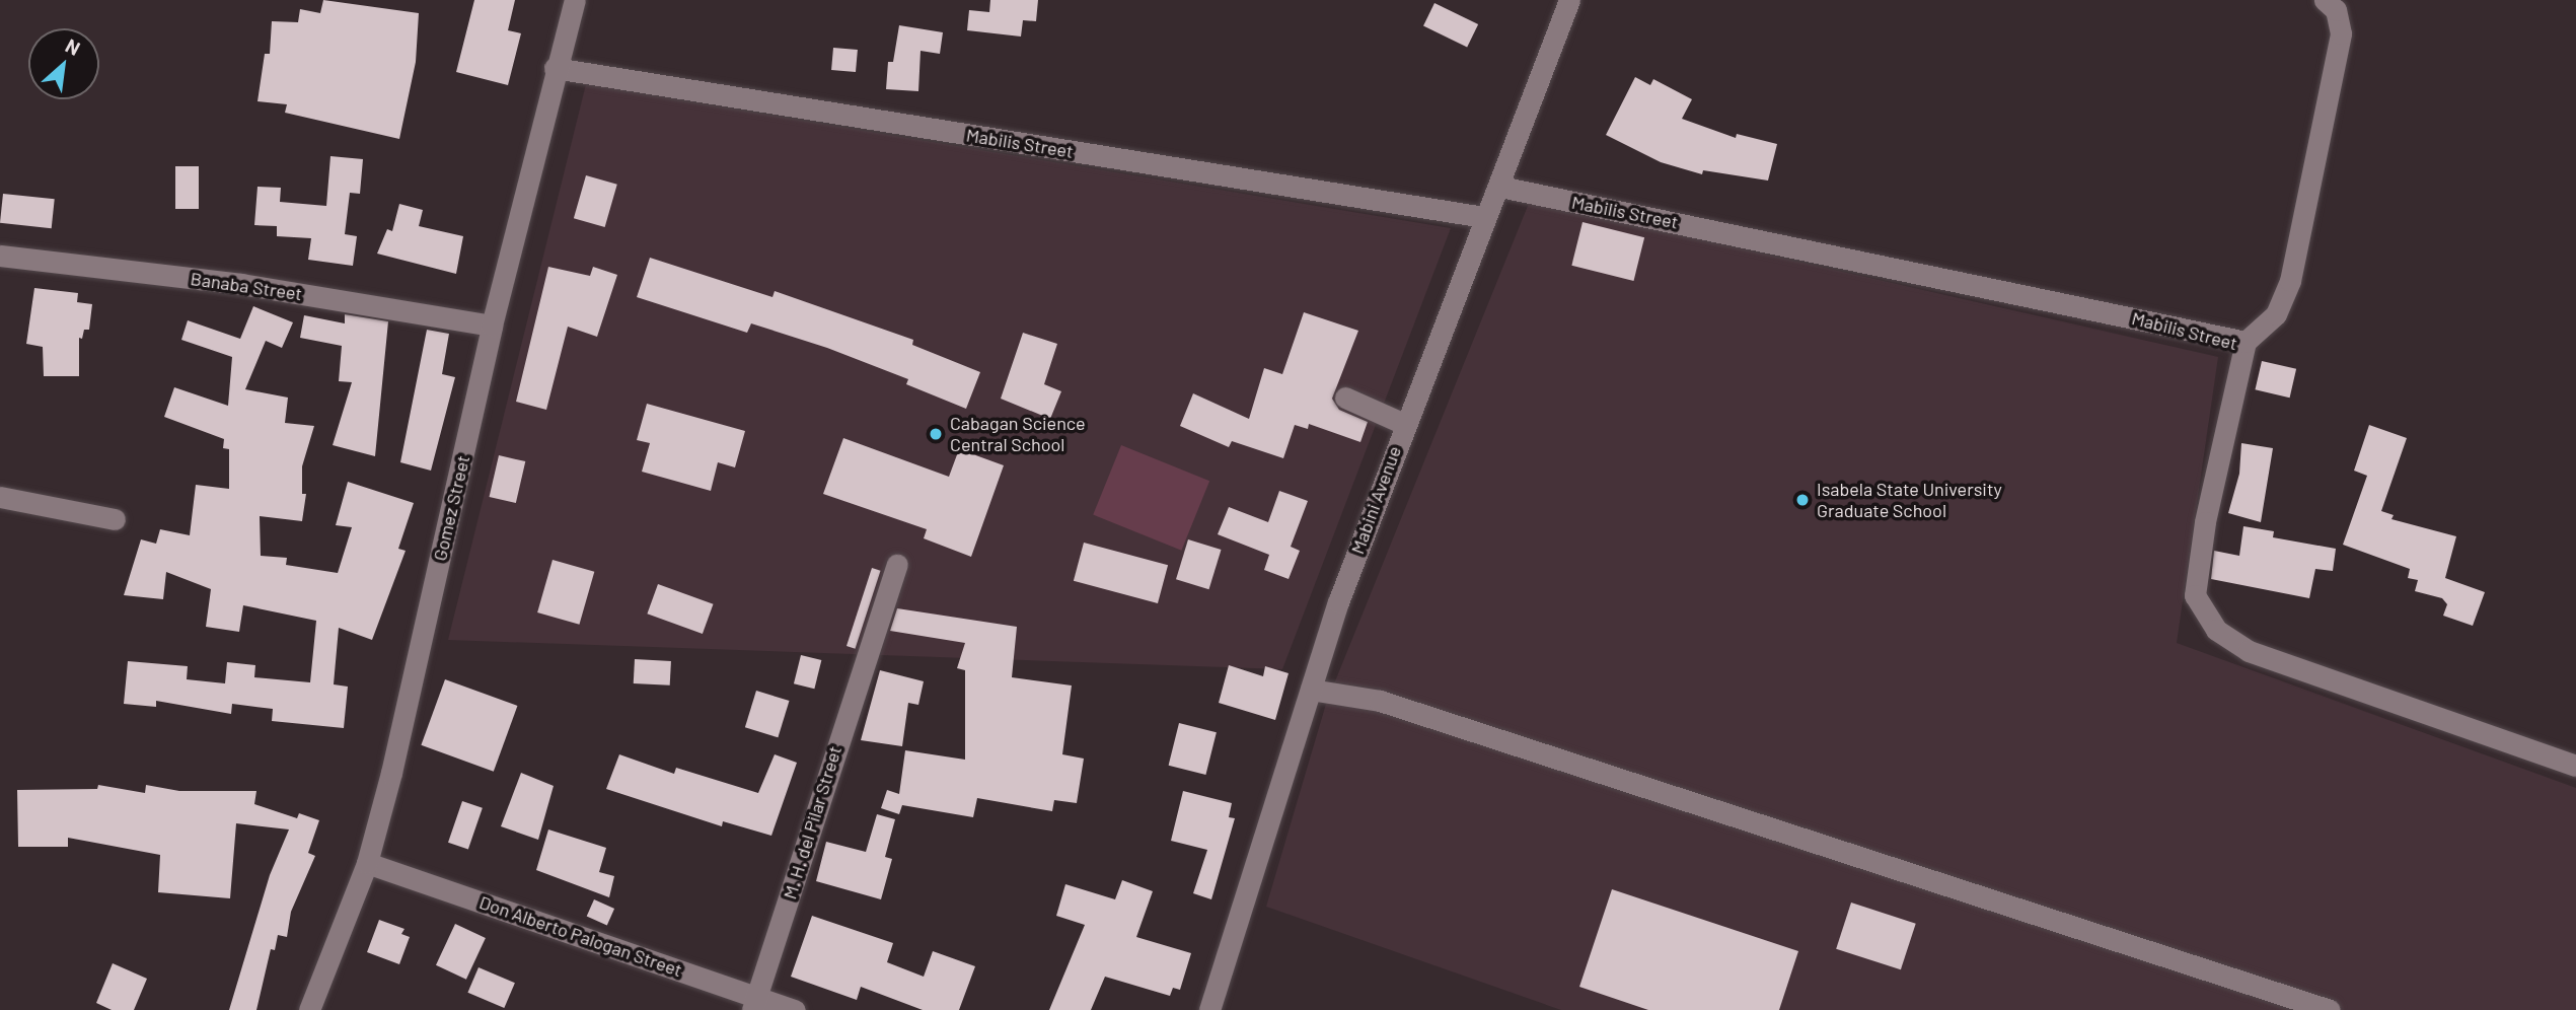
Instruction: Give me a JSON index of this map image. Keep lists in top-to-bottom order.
{
  "streets": {
    "street": [
      "Mabilis Street",
      "Banaba Street",
      "Mabini Avenue",
      "Gomez Street",
      "M. H. del Pilar Street",
      "Don Alberto Palogan Street"
    ]
  },
  "crossings": [
    ["Mabilis Street", "Mabini Avenue"],
    ["Mabilis Street", "Gomez Street"],
    ["Banaba Street", "Gomez Street"],
    ["Gomez Street", "Don Alberto Palogan Street"],
    ["M. H. del Pilar Street", "Don Alberto Palogan Street"]
  ],
  "places": ["Cabagan Science Central School", "Isabela State University Graduate School"],
  "north": "top right"
}
